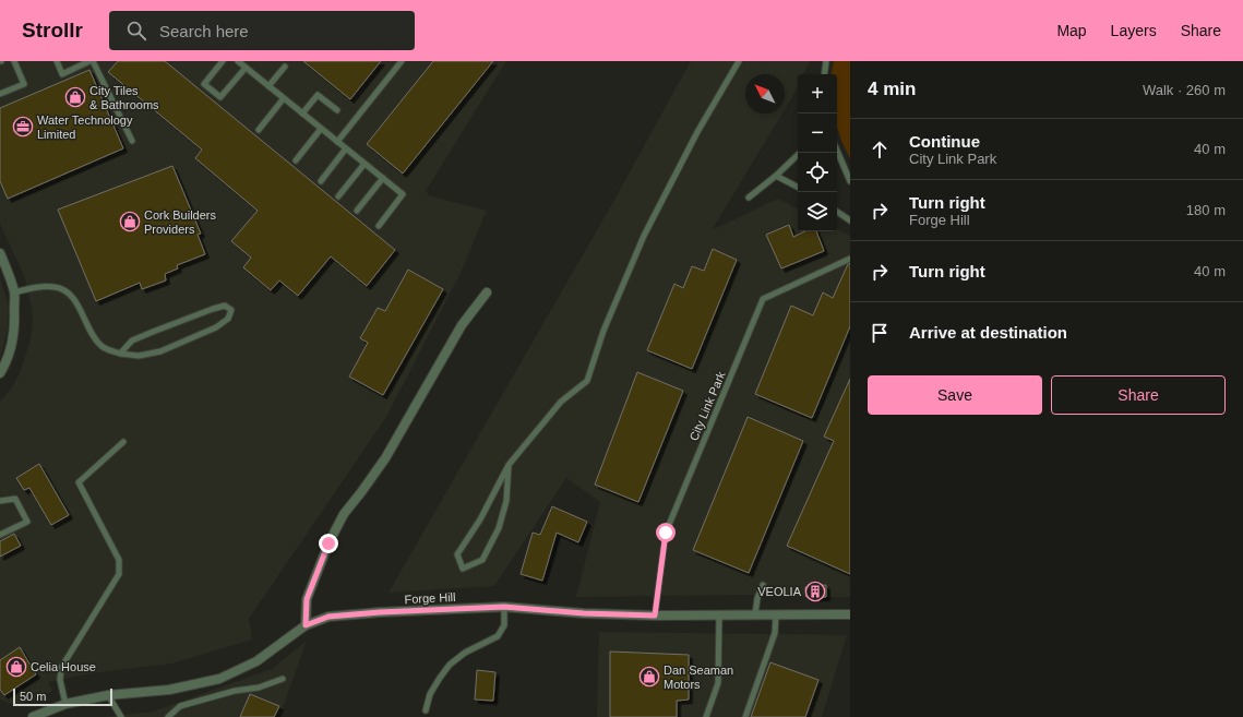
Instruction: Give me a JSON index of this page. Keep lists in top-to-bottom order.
{
  "streets": {
    "street": ["Forge Hill"],
    "lane": ["City Link Park"]
  },
  "crossings": [
    ["City Link Park", "Forge Hill"]
  ],
  "places": {
    "shop": [
      "City Tiles & Bathrooms",
      "Cork Builders Providers",
      "Celia House",
      "Dan Seaman Motors"
    ],
    "office": ["Water Technology Limited"],
    "building": ["VEOLIA"]
  },
  "scale_bar": "50 m",
  "north": "top left",
  "page": {
    "header": "Strollr",
    "search": "Search here",
    "nav": ["Map", "Layers", "Share"],
    "heading": ["4 min", "Walk · 260 m"],
    "map_buttons": ["+", "−"],
    "list": [
      ["Continue", "City Link Park", "40 m"],
      ["Turn right", "Forge Hill", "180 m"],
      ["Turn right", "40 m"],
      "Arrive at destination"
    ],
    "buttons": ["Save", "Share"],
    "scale": "50 m"
  }
}
